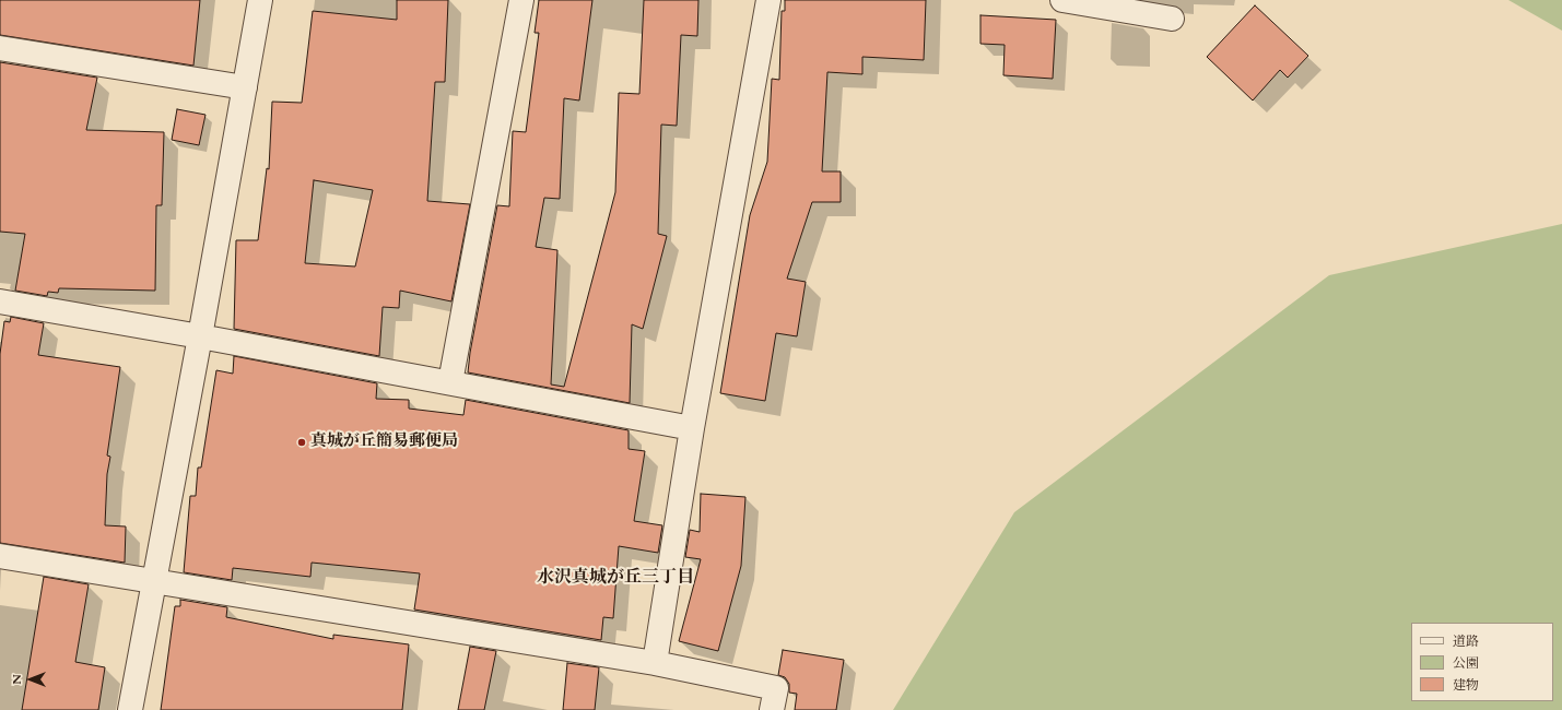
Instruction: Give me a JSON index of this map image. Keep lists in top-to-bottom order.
{
  "districts": ["水沢真城が丘三丁目"],
  "places": ["真城が丘簡易郵便局"],
  "legend": ["道路", "公園", "建物"],
  "north": "left"
}
